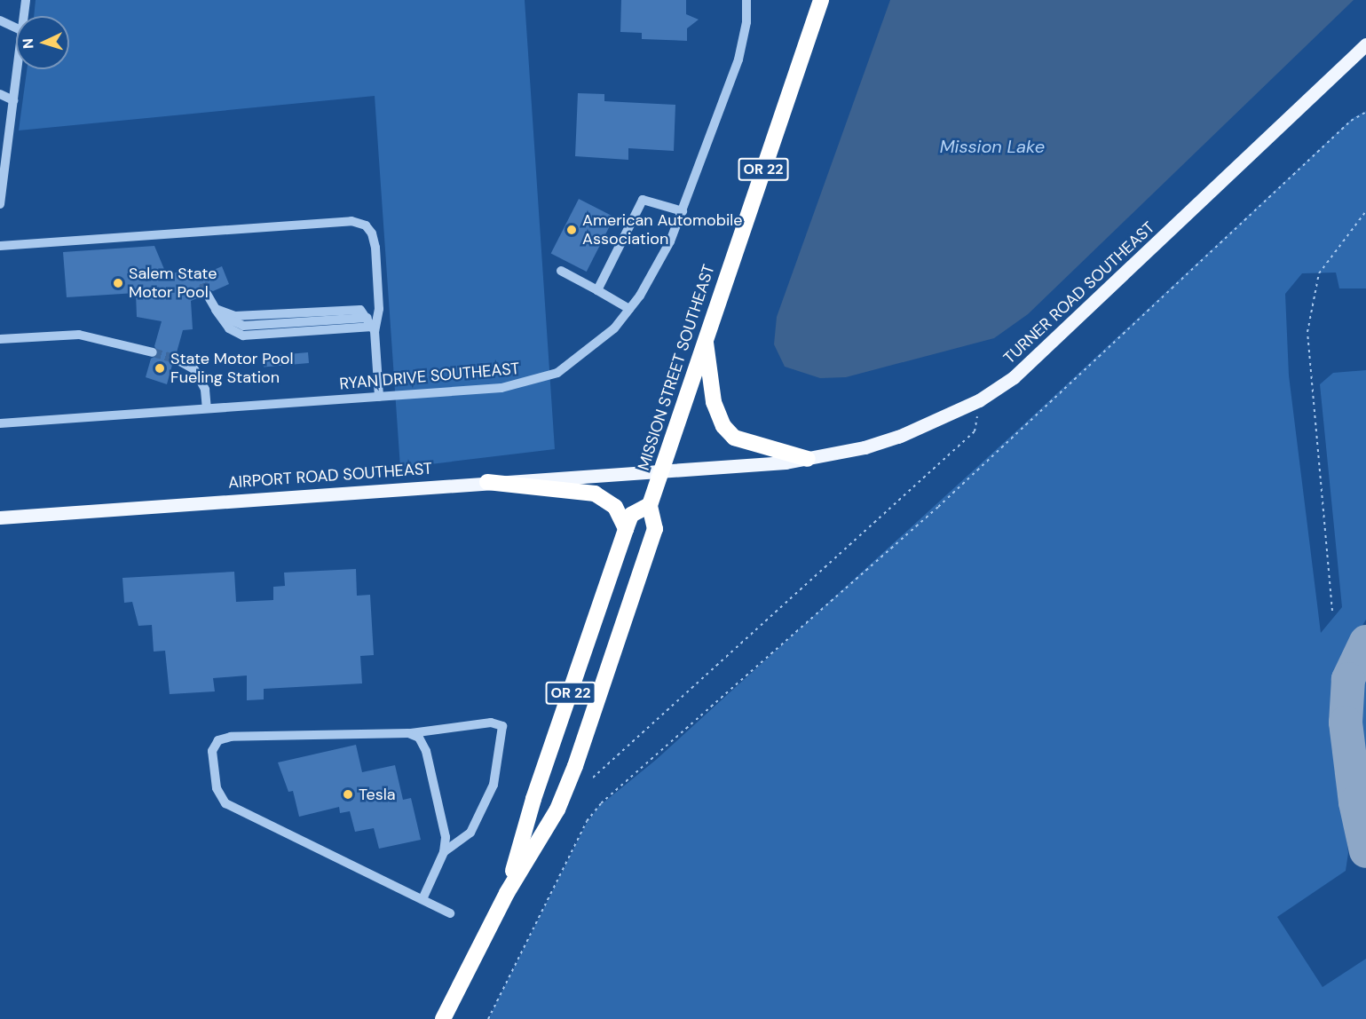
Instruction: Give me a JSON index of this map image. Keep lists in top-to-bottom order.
{
  "streets": {
    "highway": ["OR 22", "MISSION STREET SOUTHEAST"],
    "main road": ["TURNER ROAD SOUTHEAST", "AIRPORT ROAD SOUTHEAST"],
    "street": ["RYAN DRIVE SOUTHEAST"]
  },
  "crossings": [
    ["OR 22", "TURNER ROAD SOUTHEAST"],
    ["OR 22", "MISSION STREET SOUTHEAST"],
    ["TURNER ROAD SOUTHEAST", "MISSION STREET SOUTHEAST"],
    ["TURNER ROAD SOUTHEAST", "AIRPORT ROAD SOUTHEAST"],
    ["MISSION STREET SOUTHEAST", "AIRPORT ROAD SOUTHEAST"]
  ],
  "water": ["Mission Lake"],
  "places": [
    "American Automobile Association",
    "Salem State Motor Pool",
    "State Motor Pool Fueling Station",
    "Tesla"
  ],
  "north": "left"
}
